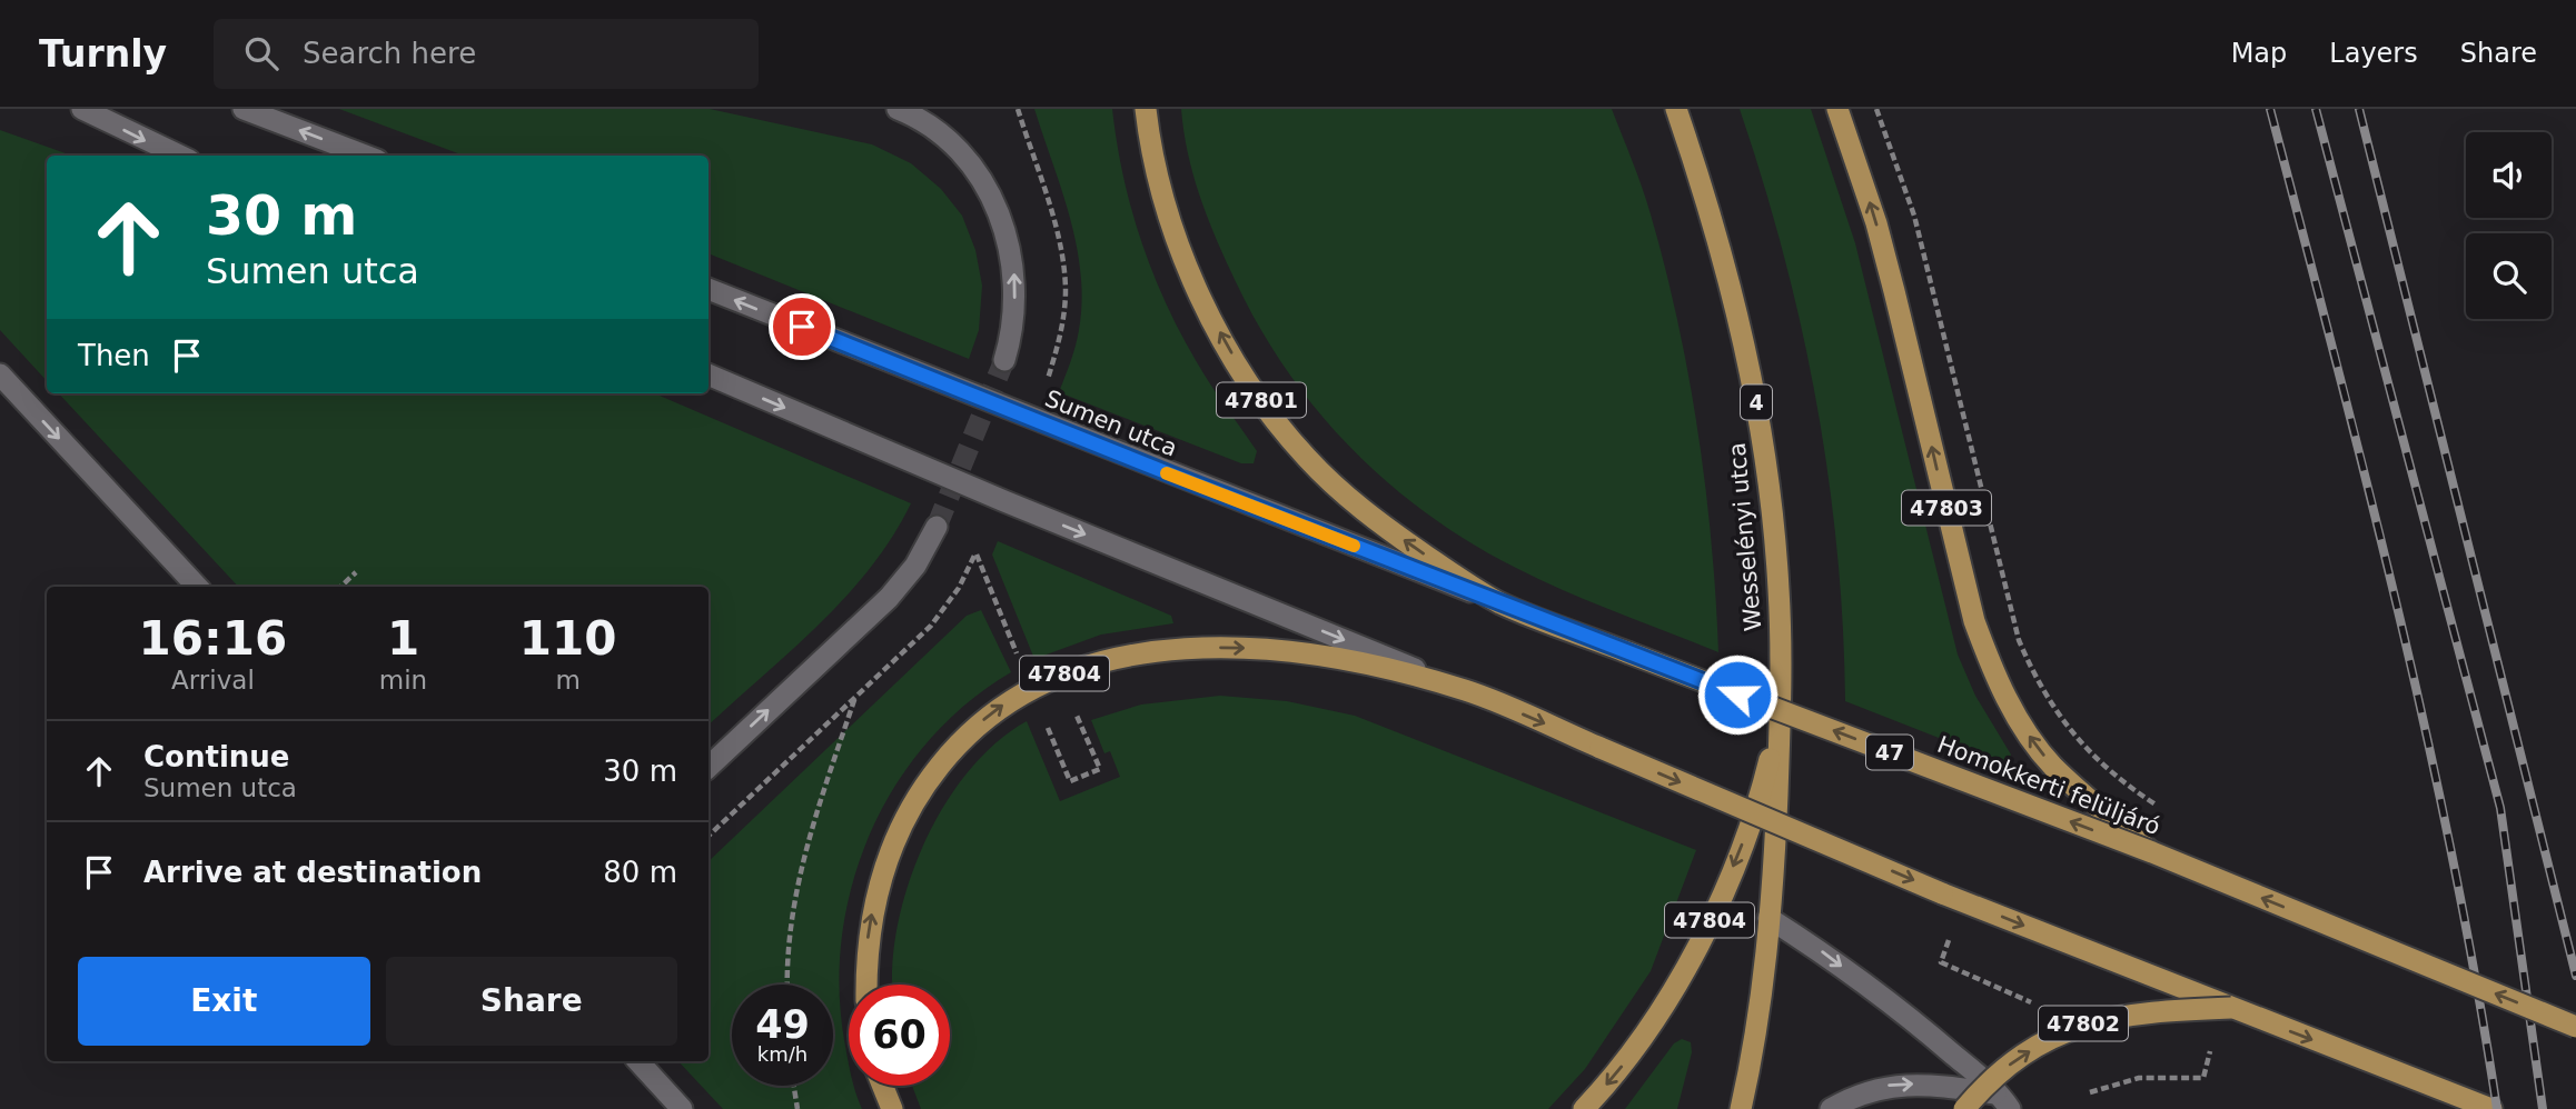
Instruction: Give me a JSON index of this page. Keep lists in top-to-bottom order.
{
  "streets": {
    "main road": [
      "47801",
      "4",
      "47803",
      "Wesselényi utca",
      "47804",
      "47",
      "Homokkerti felüljáró",
      "47802"
    ],
    "street": ["Sumen utca"]
  },
  "crossings": [
    ["47801", "Sumen utca"],
    ["47801", "Homokkerti felüljáró"],
    ["Sumen utca", "Homokkerti felüljáró"],
    ["47803", "Homokkerti felüljáró"],
    ["Wesselényi utca", "47804"]
  ],
  "page": {
    "header": "Turnly",
    "search": "Search here",
    "nav": ["Map", "Layers", "Share"],
    "turn": ["30 m", "Sumen utca"],
    "then": "Then",
    "eta": [
      "16:16",
      "Arrival",
      "1",
      "min",
      "110",
      "m"
    ],
    "list": [
      {
        "name": "Continue",
        "note": "Sumen utca",
        "value": "30 m"
      },
      {
        "name": "Arrive at destination",
        "value": "80 m"
      }
    ],
    "buttons": ["Exit", "Share"],
    "speed": "49 km/h",
    "limit": "60"
  }
}
